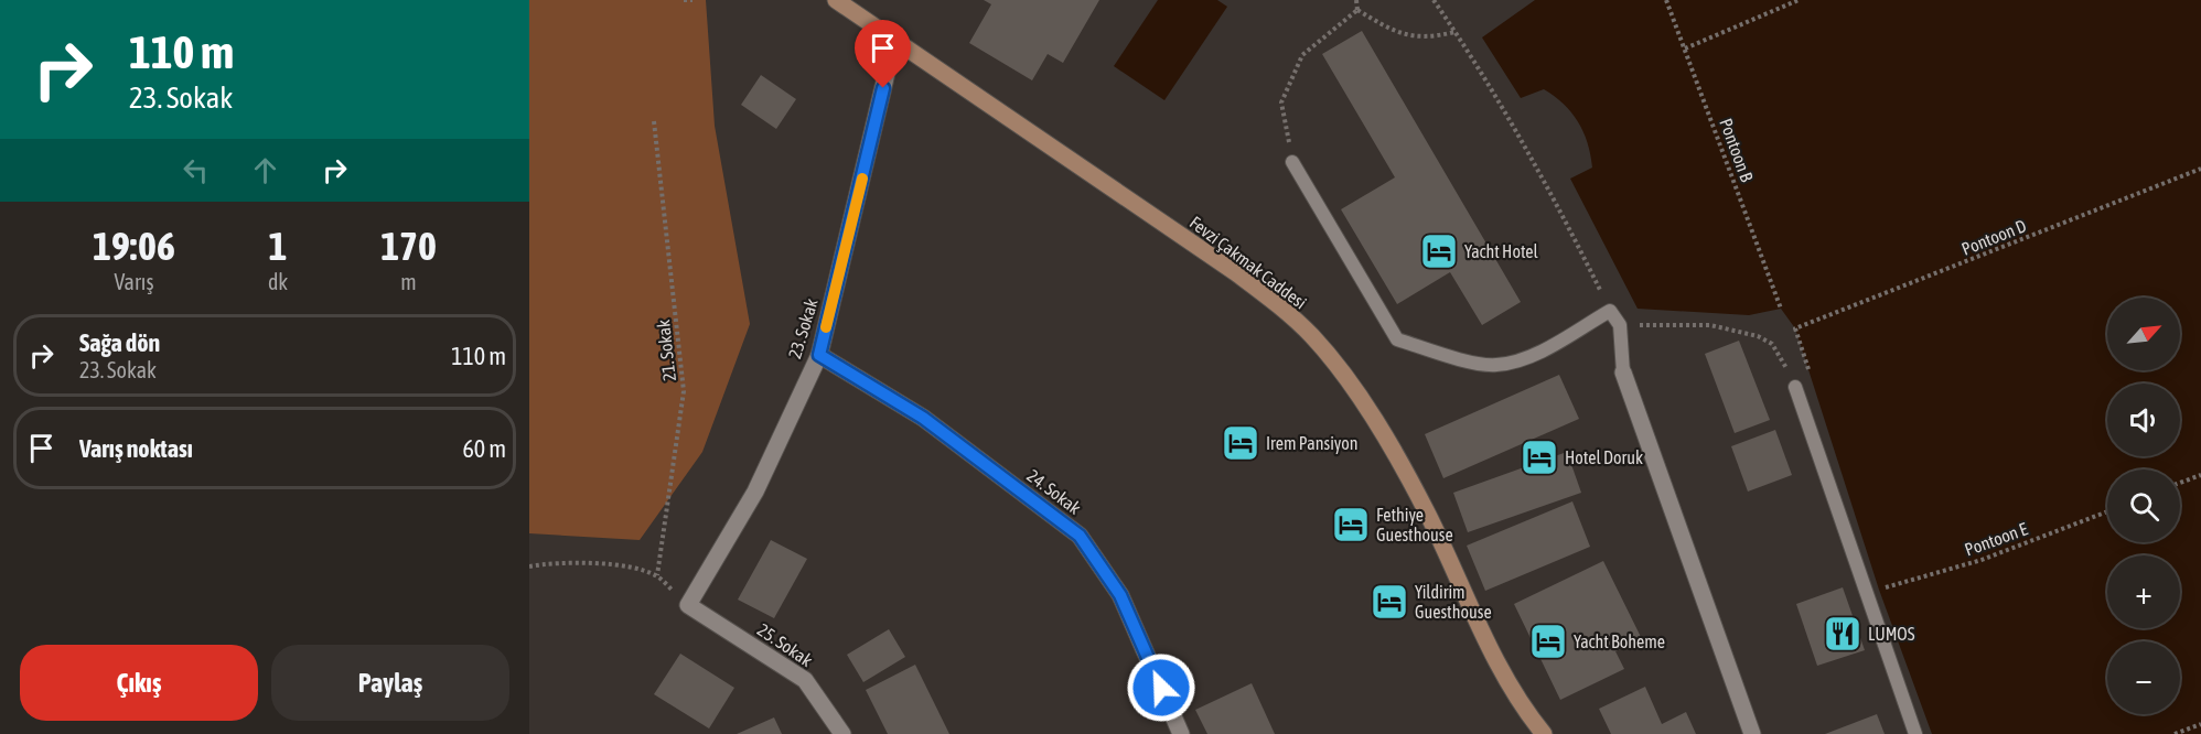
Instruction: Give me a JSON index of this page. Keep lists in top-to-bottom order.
{
  "streets": {
    "street": [
      "Fevzi Çakmak Caddesi",
      "23. Sokak",
      "24. Sokak",
      "25. Sokak"
    ],
    "path": [
      "Pontoon B",
      "Pontoon D",
      "21. Sokak",
      "Pontoon E"
    ]
  },
  "crossings": [
    ["Fevzi Çakmak Caddesi", "23. Sokak"],
    ["23. Sokak", "24. Sokak"],
    ["23. Sokak", "25. Sokak"]
  ],
  "places": {
    "hotel": [
      "Yacht Hotel",
      "Irem Pansiyon",
      "Hotel Doruk",
      "Fethiye Guesthouse",
      "Yildirim Guesthouse",
      "Yacht Boheme"
    ],
    "restaurant": ["LUMOS"]
  },
  "north": "top right",
  "page": {
    "turn": ["110 m", "23. Sokak"],
    "eta": [
      "19:06",
      "Varış",
      "1",
      "dk",
      "170",
      "m"
    ],
    "map_buttons": ["+", "−"],
    "list": [
      {
        "name": "Sağa dön",
        "note": "23. Sokak",
        "value": "110 m"
      },
      {
        "name": "Varış noktası",
        "value": "60 m"
      }
    ],
    "buttons": ["Çıkış", "Paylaş"]
  }
}
